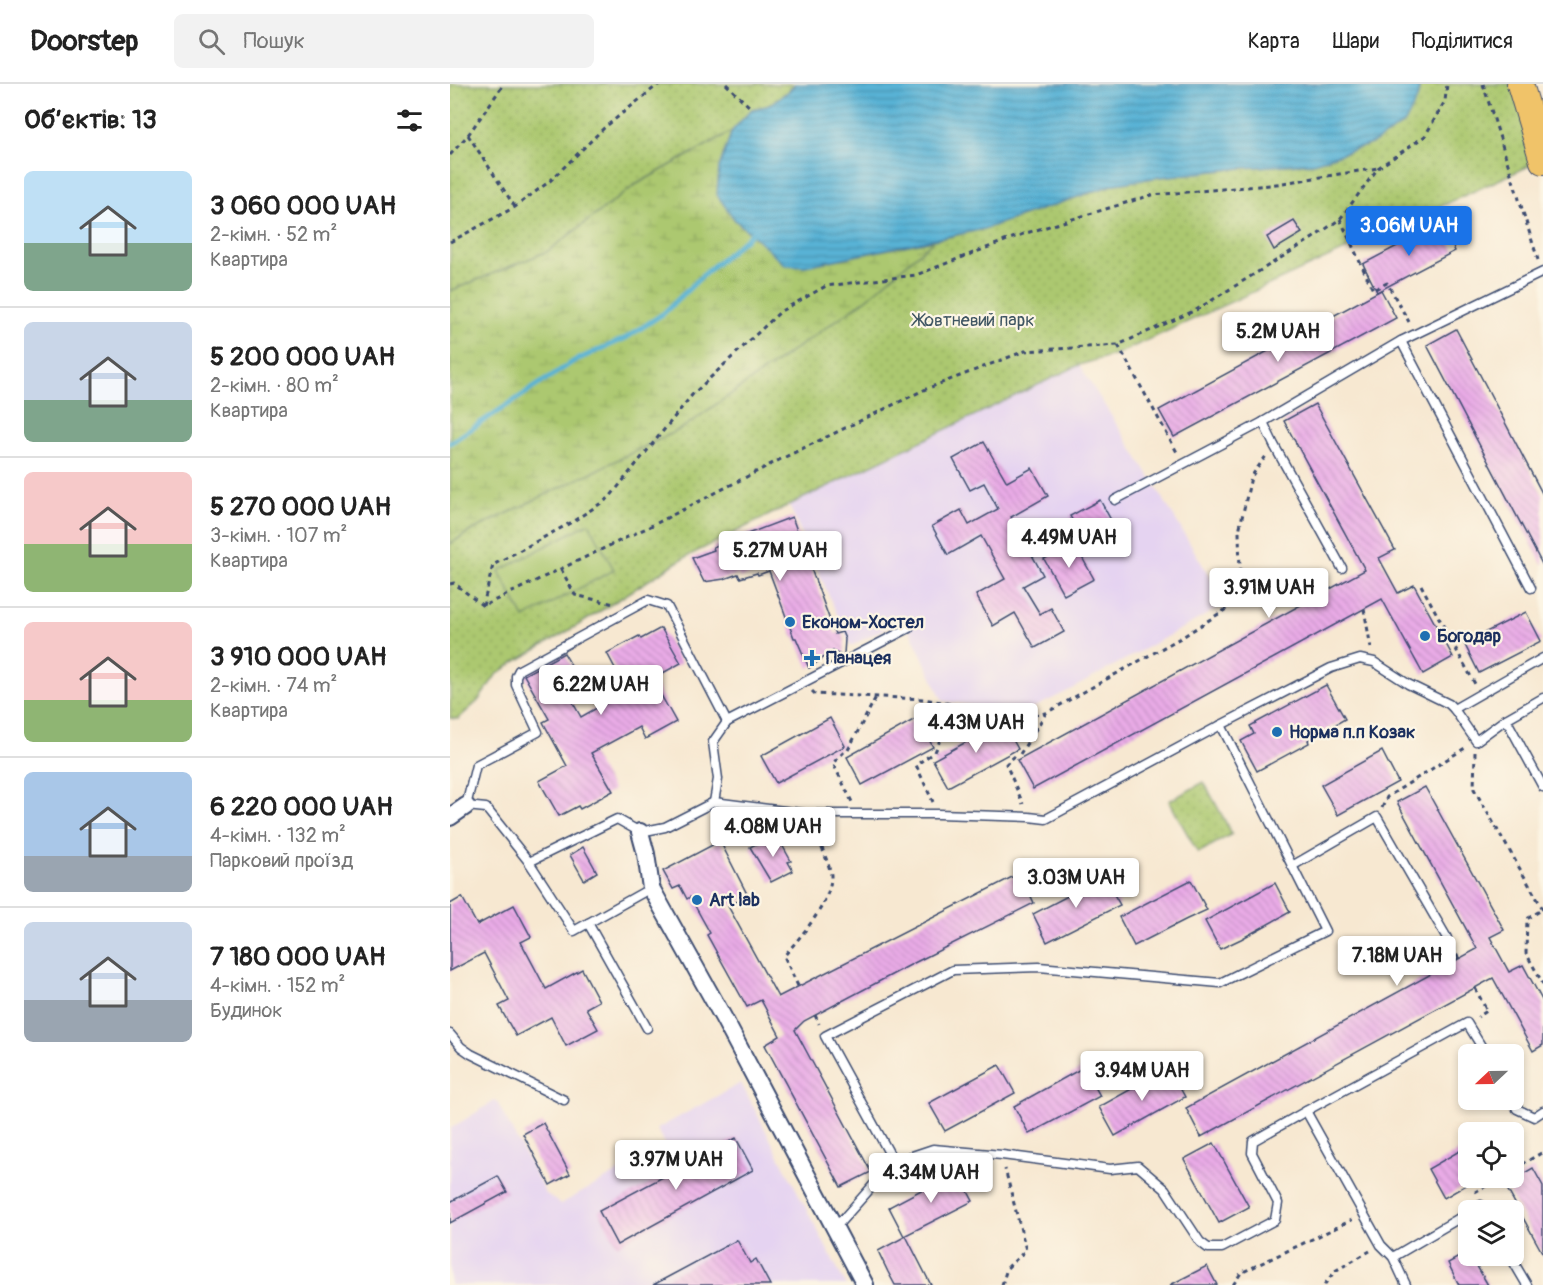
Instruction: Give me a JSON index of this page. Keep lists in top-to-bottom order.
{
  "parks": ["Жовтневий парк"],
  "places": {
    "other": [
      "Економ-Хостел",
      "Богодар",
      "Норма п.п Козак",
      "Art lab"
    ],
    "health": ["Панацея"]
  },
  "north": "left",
  "page": {
    "header": "Doorstep",
    "search": "Пошук",
    "nav": ["Карта", "Шари", "Поділитися"],
    "heading": "Об’єктів: 13",
    "list": [
      {
        "name": "3 060 000 UAH",
        "note": "2-кімн. · 52 m² · Квартира"
      },
      {
        "name": "5 200 000 UAH",
        "note": "2-кімн. · 80 m² · Квартира"
      },
      {
        "name": "5 270 000 UAH",
        "note": "3-кімн. · 107 m² · Квартира"
      },
      {
        "name": "3 910 000 UAH",
        "note": "2-кімн. · 74 m² · Квартира"
      },
      {
        "name": "6 220 000 UAH",
        "note": "4-кімн. · 132 m² · Парковий проїзд"
      },
      {
        "name": "7 180 000 UAH",
        "note": "4-кімн. · 152 m² · Будинок"
      }
    ],
    "price": [
      "3.06M UAH",
      "5.2M UAH",
      "4.49M UAH",
      "5.27M UAH",
      "3.91M UAH",
      "6.22M UAH",
      "4.43M UAH",
      "4.08M UAH",
      "3.03M UAH",
      "7.18M UAH",
      "3.94M UAH",
      "3.97M UAH",
      "4.34M UAH"
    ]
  }
}
